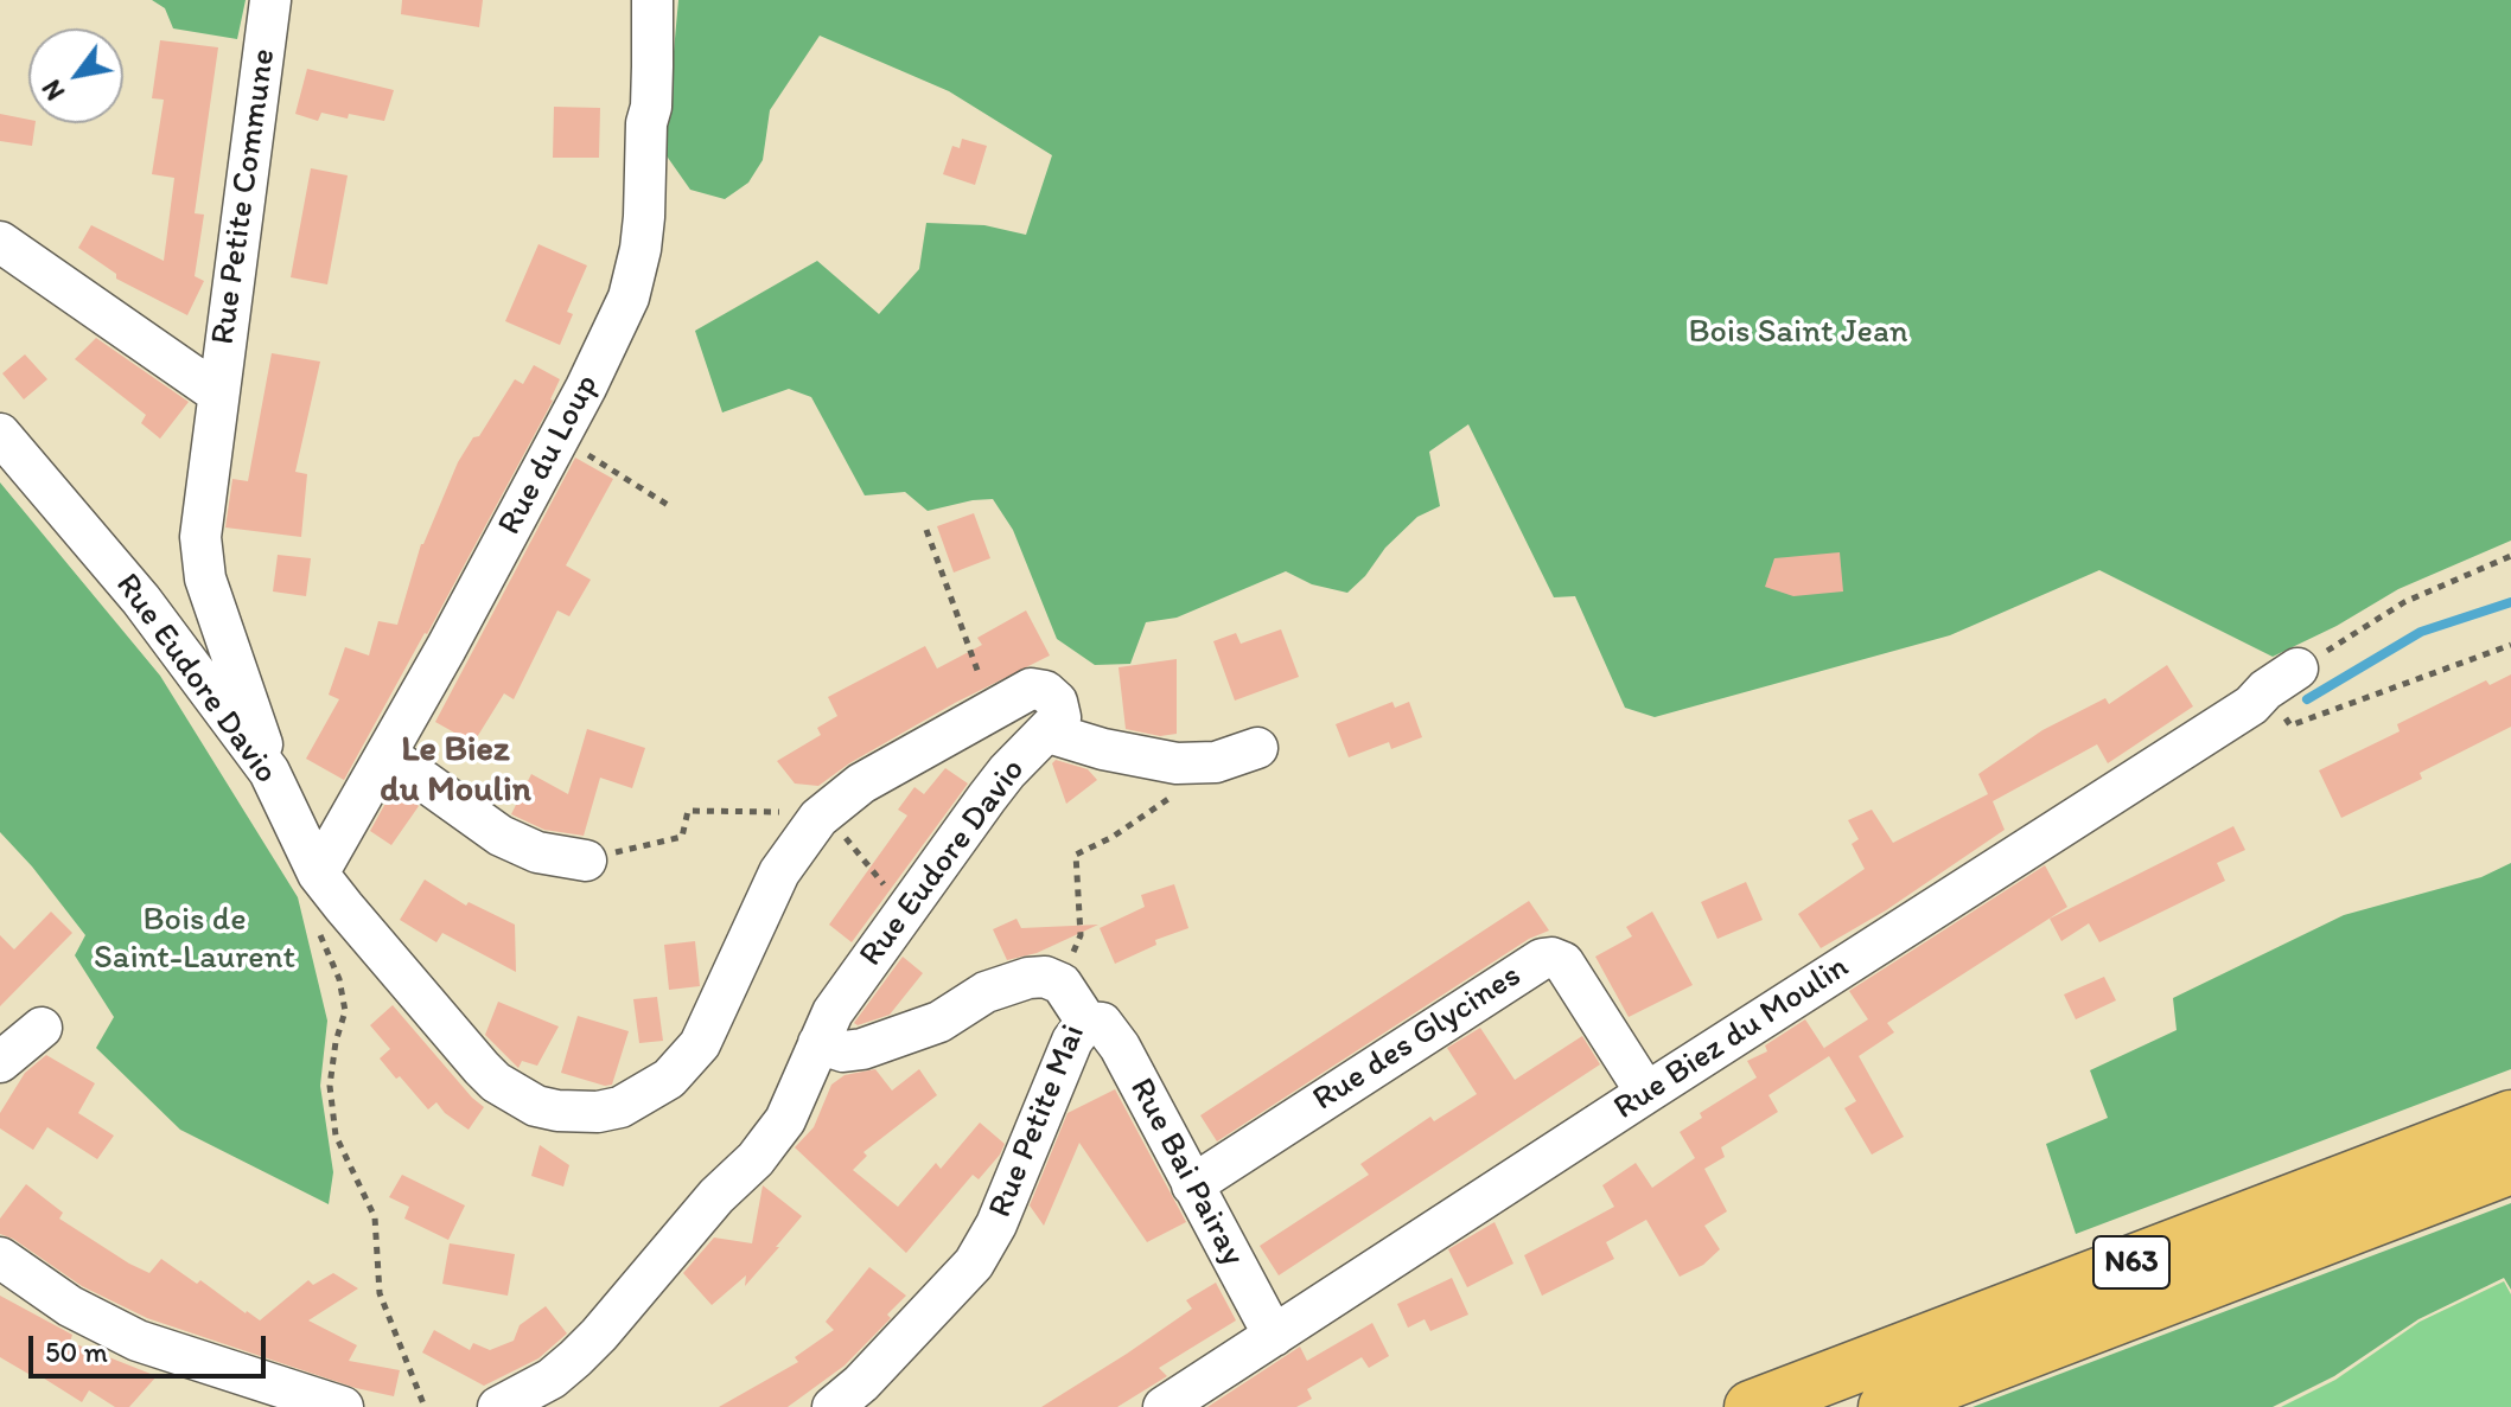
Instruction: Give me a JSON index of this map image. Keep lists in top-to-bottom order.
{
  "streets": {
    "highway": ["N63"],
    "street": [
      "Rue Petite Commune",
      "Rue du Loup",
      "Rue Eudore Davio",
      "Rue des Glycines",
      "Rue Biez du Moulin",
      "Rue Petite Mai",
      "Rue Bai Pairay"
    ]
  },
  "crossings": [
    ["Rue Petite Commune", "Rue Eudore Davio"],
    ["Rue du Loup", "Rue Eudore Davio"],
    ["Rue Eudore Davio", "Rue Petite Mai"],
    ["Rue des Glycines", "Rue Biez du Moulin"],
    ["Rue des Glycines", "Rue Bai Pairay"],
    ["Rue Biez du Moulin", "Rue Bai Pairay"],
    ["Rue Petite Mai", "Rue Bai Pairay"]
  ],
  "districts": ["Le Biez du Moulin"],
  "parks": ["Bois Saint Jean", "Bois de Saint-Laurent"],
  "scale_bar": "50 m",
  "north": "bottom left"
}
